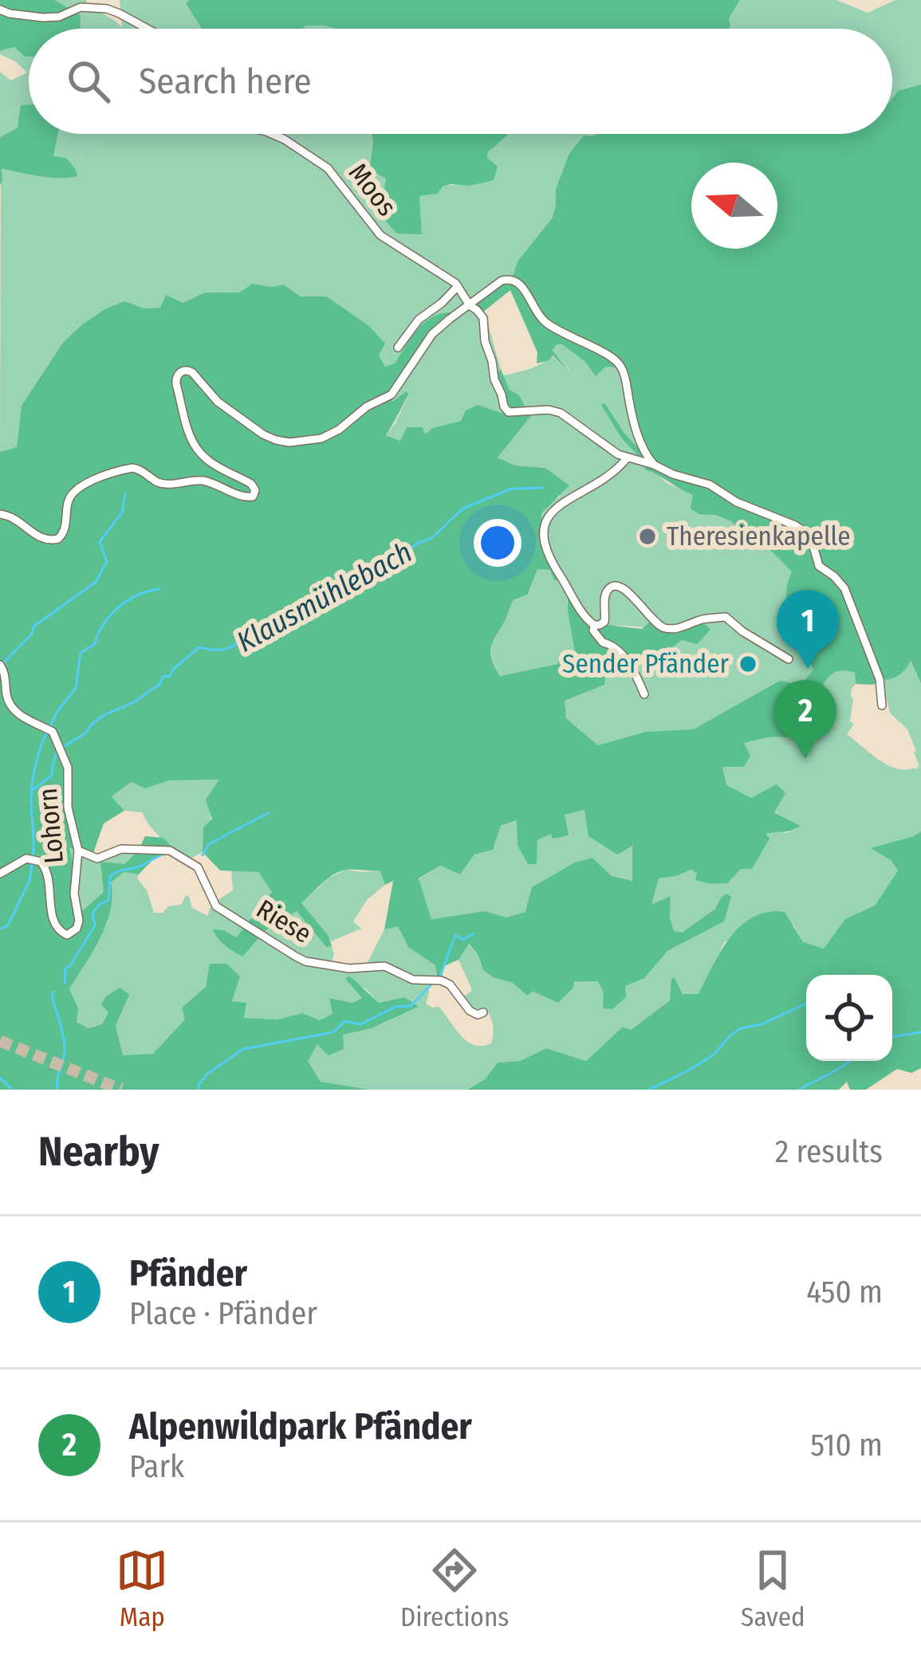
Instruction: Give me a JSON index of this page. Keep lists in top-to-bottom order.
{
  "streets": {
    "street": ["Moos", "Lohorn", "Riese"]
  },
  "crossings": [
    ["Lohorn", "Riese"]
  ],
  "water": ["Klausmühlebach"],
  "places": ["Theresienkapelle", "Sender Pfänder"],
  "north": "left",
  "page": {
    "search": "Search here",
    "pins": ["1", "2"],
    "heading": ["Nearby", "2 results"],
    "list": [
      {
        "mark": "1",
        "name": "Pfänder",
        "note": "Place · Pfänder",
        "value": "450 m"
      },
      {
        "mark": "2",
        "name": "Alpenwildpark Pfänder",
        "note": "Park",
        "value": "510 m"
      }
    ],
    "nav": ["Map", "Directions", "Saved"]
  }
}
